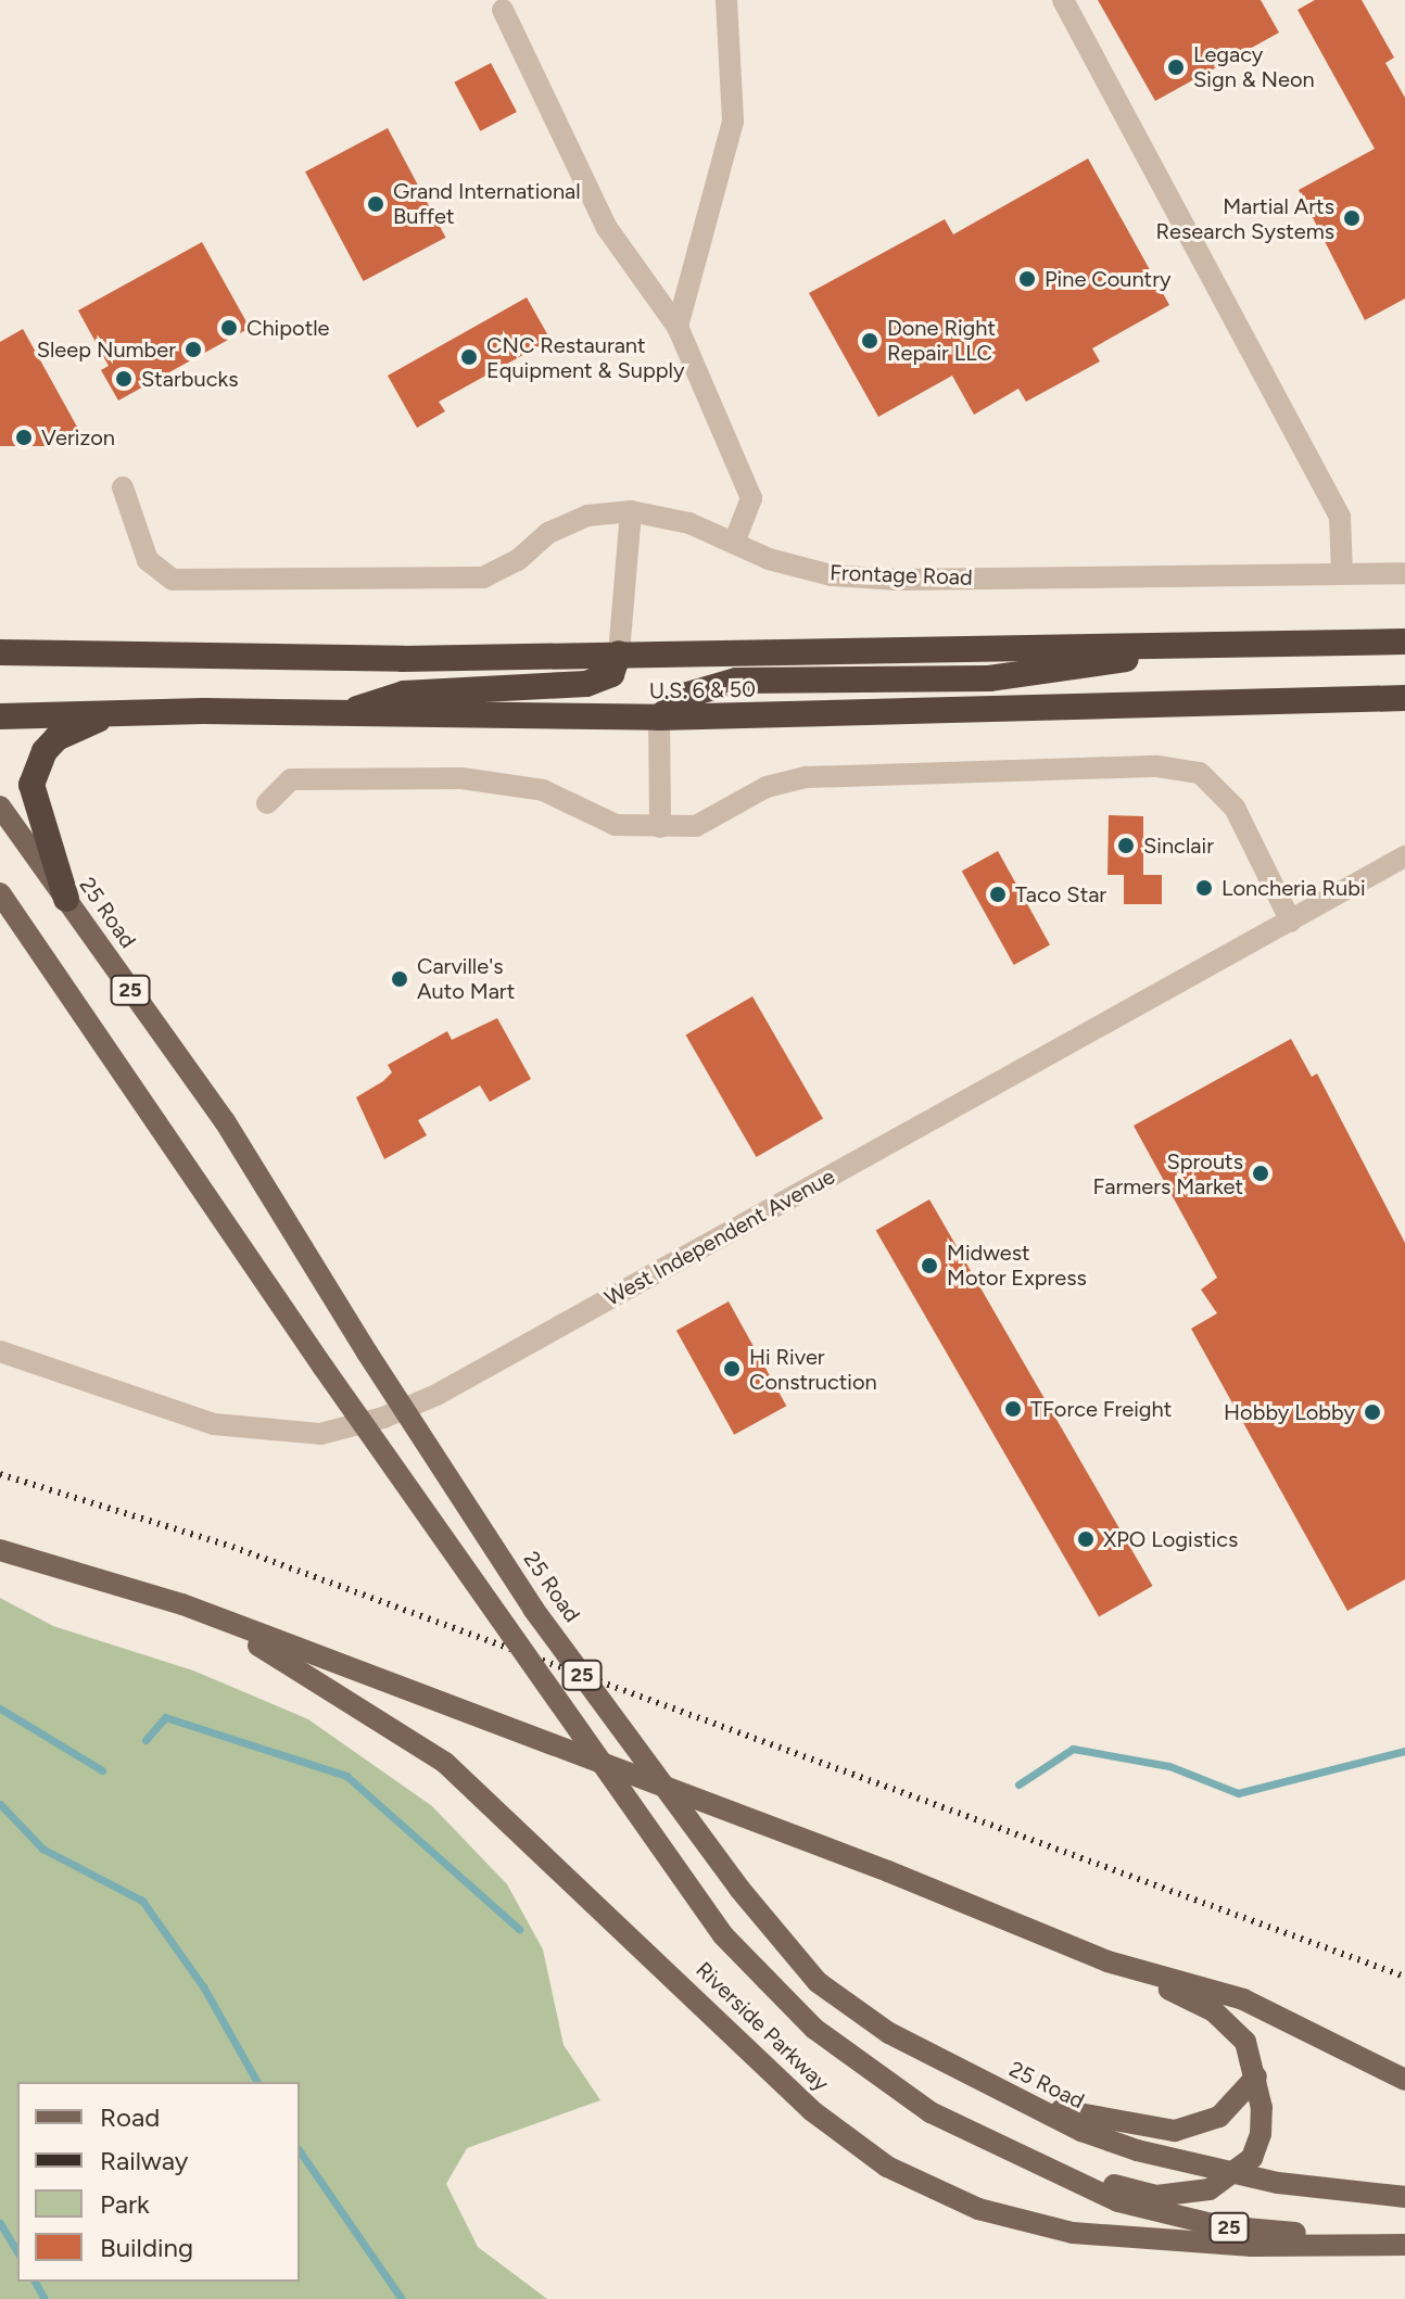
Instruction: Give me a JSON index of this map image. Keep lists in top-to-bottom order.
{
  "streets": {
    "highway": ["U.S. 6 & 50"],
    "main road": ["25 Road", "25", "Riverside Parkway"],
    "street": ["Frontage Road", "West Independent Avenue"]
  },
  "crossings": [
    ["25", "Riverside Parkway"]
  ],
  "places": [
    "Legacy Sign & Neon",
    "Grand International Buffet",
    "Martial Arts Research Systems",
    "Pine Country",
    "Chipotle",
    "Done Right Repair LLC",
    "Sleep Number",
    "CNC Restaurant Equipment & Supply",
    "Starbucks",
    "Verizon",
    "Sinclair",
    "Loncheria Rubi",
    "Taco Star",
    "Carville's Auto Mart",
    "Sprouts Farmers Market",
    "Midwest Motor Express",
    "Hi River Construction",
    "TForce Freight",
    "Hobby Lobby",
    "XPO Logistics"
  ],
  "legend": [
    "Road",
    "Railway",
    "Park",
    "Building"
  ]
}
